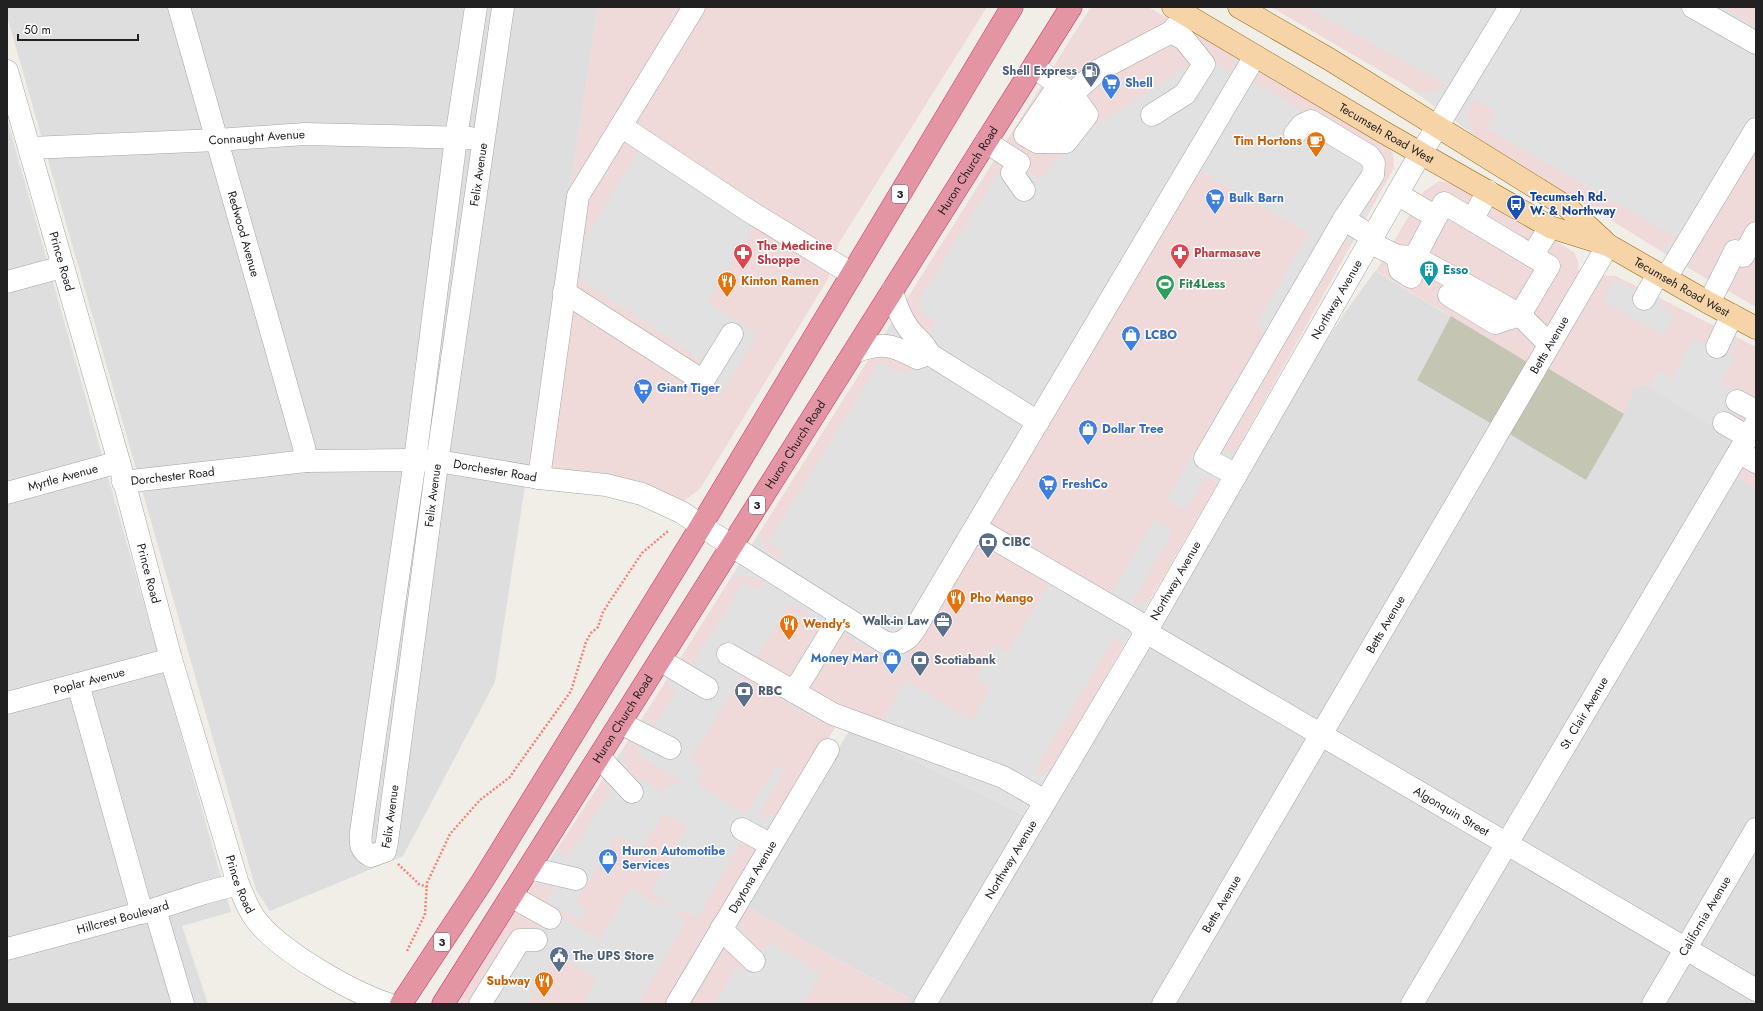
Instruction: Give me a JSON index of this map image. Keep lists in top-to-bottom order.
{
  "streets": {
    "highway": ["Huron Church Road", "3"],
    "main road": ["Tecumseh Road West"],
    "street": [
      "Connaught Avenue",
      "Felix Avenue",
      "Redwood Avenue",
      "Prince Road",
      "Northway Avenue",
      "Betts Avenue",
      "Dorchester Road",
      "Myrtle Avenue",
      "Poplar Avenue",
      "St. Clair Avenue",
      "Algonquin Street",
      "Daytona Avenue",
      "California Avenue",
      "Hillcrest Boulevard"
    ]
  },
  "crossings": [
    ["Tecumseh Road West", "Northway Avenue"],
    ["Tecumseh Road West", "Betts Avenue"],
    ["Tecumseh Road West", "Dorchester Road"],
    ["Connaught Avenue", "Felix Avenue"],
    ["Connaught Avenue", "Redwood Avenue"],
    ["Connaught Avenue", "Prince Road"],
    ["Huron Church Road", "Dorchester Road"],
    ["Felix Avenue", "Dorchester Road"],
    ["3", "Dorchester Road"],
    ["Redwood Avenue", "Dorchester Road"],
    ["Prince Road", "Dorchester Road"],
    ["Prince Road", "Myrtle Avenue"],
    ["Prince Road", "Poplar Avenue"],
    ["Prince Road", "Hillcrest Boulevard"],
    ["Northway Avenue", "Algonquin Street"],
    ["Betts Avenue", "Algonquin Street"],
    ["Dorchester Road", "Myrtle Avenue"],
    ["Dorchester Road", "Algonquin Street"],
    ["St. Clair Avenue", "Algonquin Street"],
    ["Algonquin Street", "California Avenue"]
  ],
  "places": {
    "fuel station": ["Shell Express"],
    "supermarket": [
      "Shell",
      "Bulk Barn",
      "Giant Tiger",
      "FreshCo"
    ],
    "cafe": ["Tim Hortons"],
    "bus stop": ["Tecumseh Rd. W. & Northway"],
    "pharmacy": ["The Medicine Shoppe", "Pharmasave"],
    "building": ["Esso"],
    "restaurant": [
      "Kinton Ramen",
      "Pho Mango",
      "Wendy's",
      "Subway"
    ],
    "sports": ["Fit4Less"],
    "shop": [
      "LCBO",
      "Dollar Tree",
      "Money Mart",
      "Huron Automotibe Services"
    ],
    "bank": ["CIBC", "Scotiabank", "RBC"],
    "office": ["Walk-in Law"],
    "public building": ["The UPS Store"]
  },
  "scale_bar": "50 m"
}
